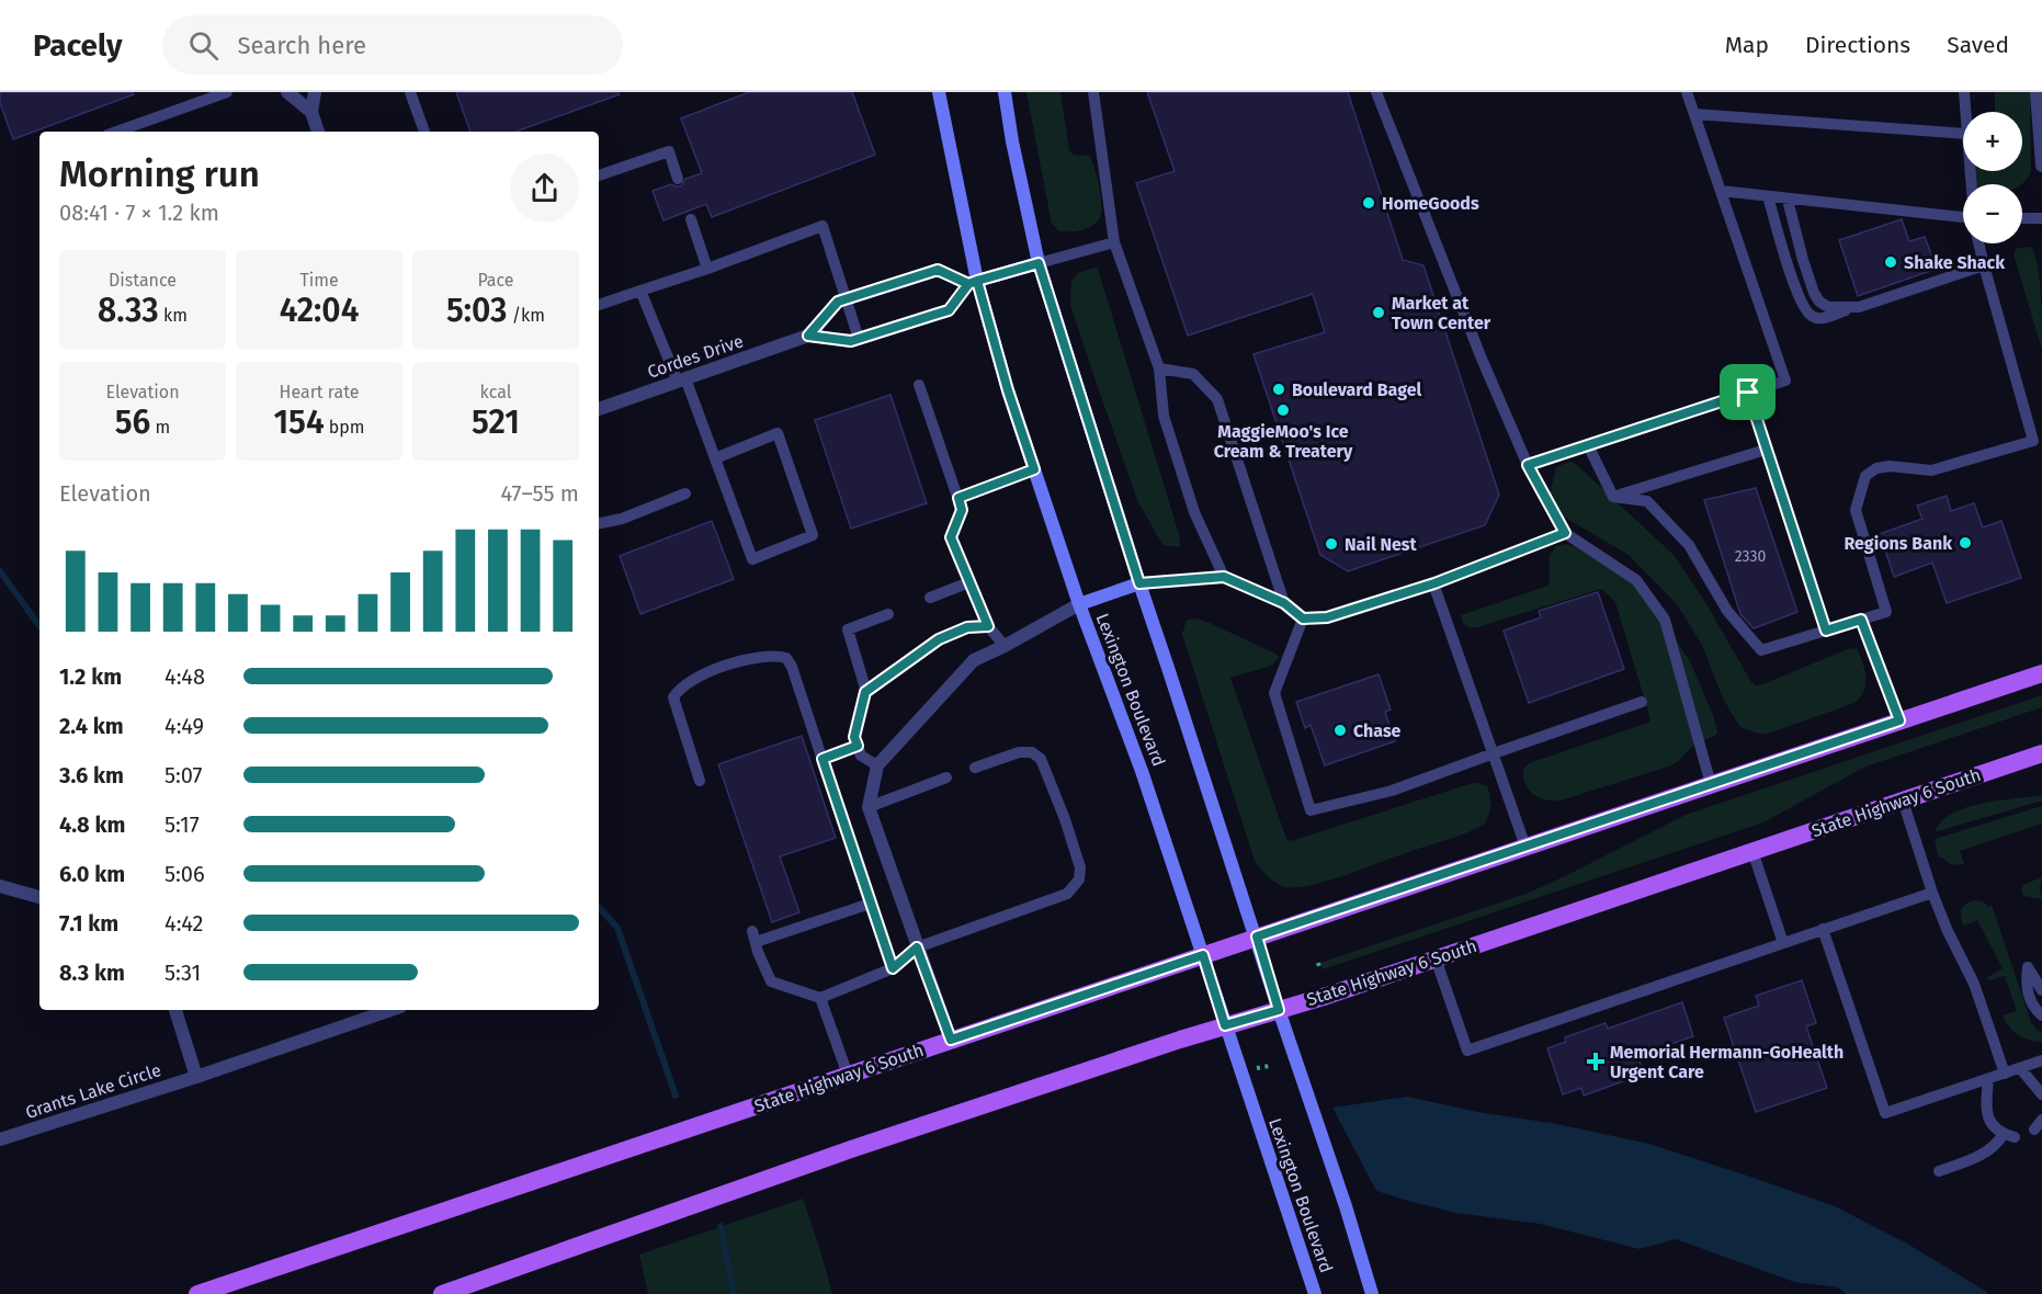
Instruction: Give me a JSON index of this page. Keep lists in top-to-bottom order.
{
  "streets": {
    "main road": ["Lexington Boulevard", "State Highway 6 South"],
    "street": ["Cordes Drive", "Grants Lake Circle"]
  },
  "crossings": [
    ["Cordes Drive", "Lexington Boulevard"],
    ["Lexington Boulevard", "State Highway 6 South"]
  ],
  "places": {
    "other": [
      "HomeGoods",
      "Shake Shack",
      "Market at Town Center",
      "Boulevard Bagel",
      "MaggieMoo's Ice Cream & Treatery",
      "Regions Bank",
      "Nail Nest",
      "Chase"
    ],
    "health": ["Memorial Hermann-GoHealth Urgent Care"]
  },
  "house_numbers": ["2330"],
  "page": {
    "header": "Pacely",
    "search": "Search here",
    "nav": ["Map", "Directions", "Saved"],
    "map_buttons": ["+", "−"],
    "heading": ["Morning run", "08:41 · 7 × 1.2 km"],
    "stats": [
      ["Distance", "8.33 km"],
      ["Time", "42:04"],
      ["Pace", "5:03 /km"],
      ["Elevation", "56 m"],
      ["Heart rate", "154 bpm"],
      ["kcal", "521"]
    ],
    "chart": ["Elevation", "47–55 m"],
    "list": [
      {
        "name": "1.2 km",
        "note": "4:48"
      },
      {
        "name": "2.4 km",
        "note": "4:49"
      },
      {
        "name": "3.6 km",
        "note": "5:07"
      },
      {
        "name": "4.8 km",
        "note": "5:17"
      },
      {
        "name": "6.0 km",
        "note": "5:06"
      },
      {
        "name": "7.1 km",
        "note": "4:42"
      },
      {
        "name": "8.3 km",
        "note": "5:31"
      }
    ]
  }
}
